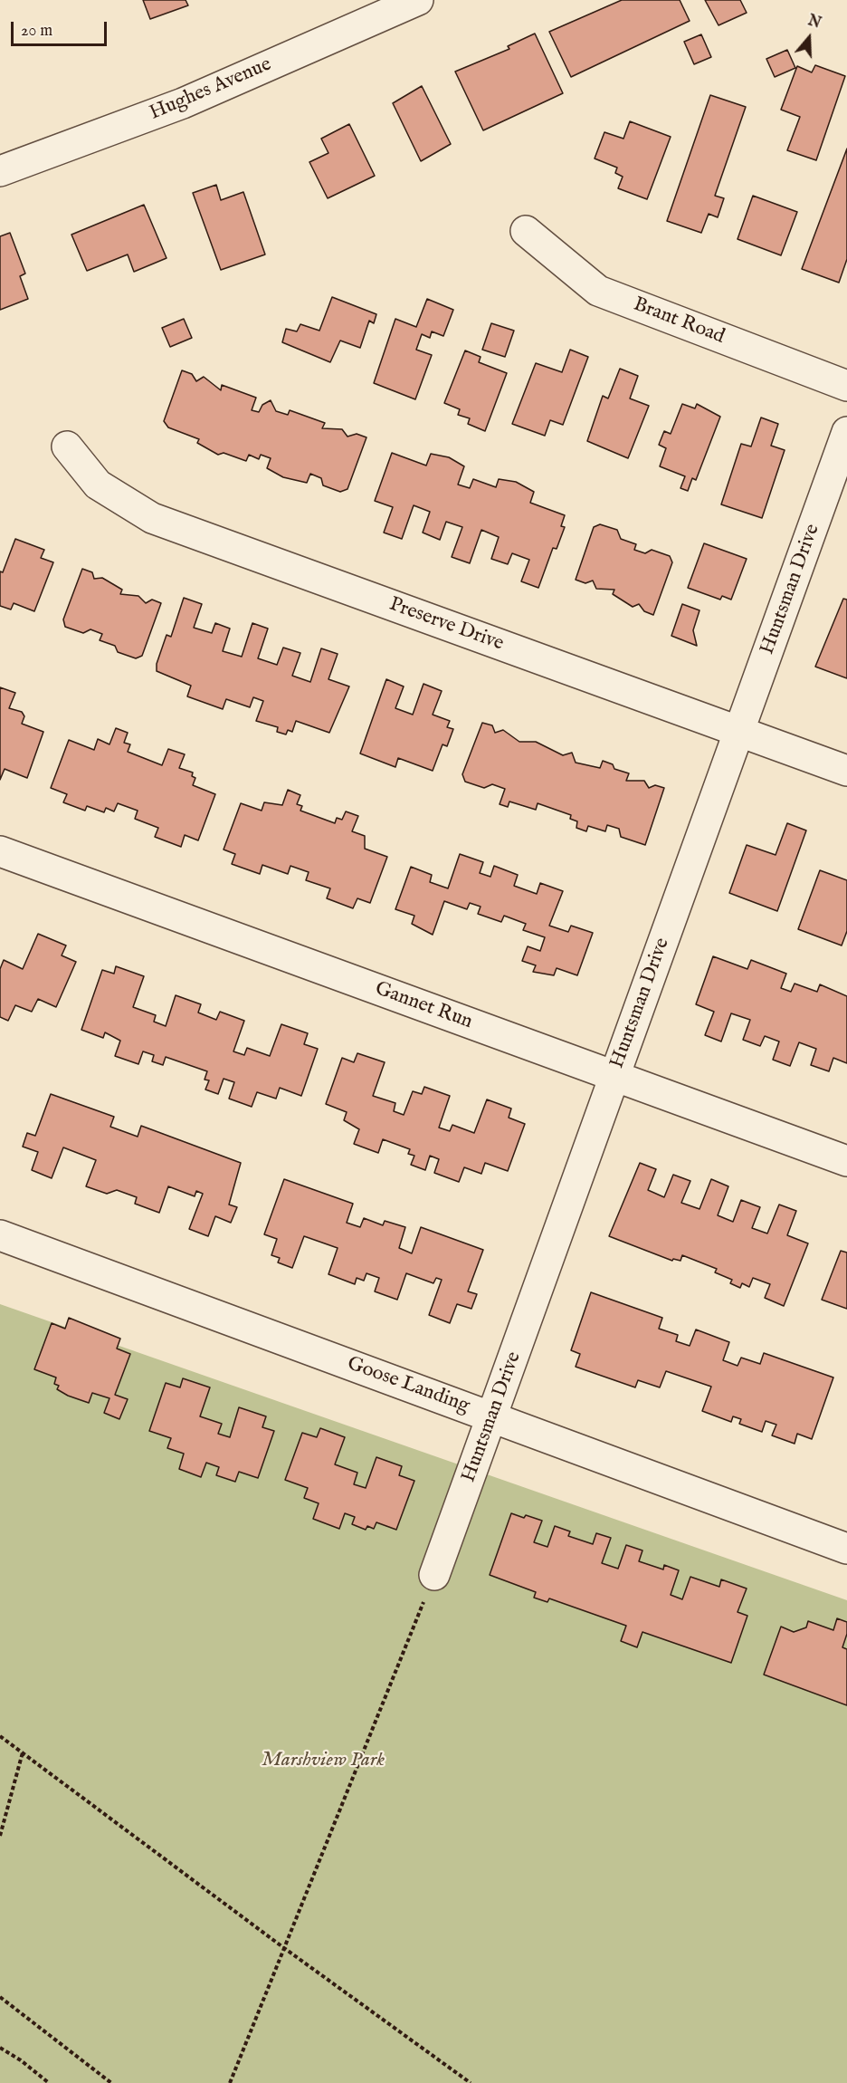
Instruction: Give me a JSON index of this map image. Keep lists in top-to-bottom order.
{
  "streets": {
    "street": [
      "Hughes Avenue",
      "Brant Road",
      "Huntsman Drive",
      "Preserve Drive",
      "Gannet Run",
      "Goose Landing"
    ]
  },
  "crossings": [
    ["Huntsman Drive", "Preserve Drive"],
    ["Huntsman Drive", "Gannet Run"],
    ["Huntsman Drive", "Goose Landing"]
  ],
  "parks": ["Marshview Park"],
  "scale_bar": "20 m",
  "north": "top"
}
